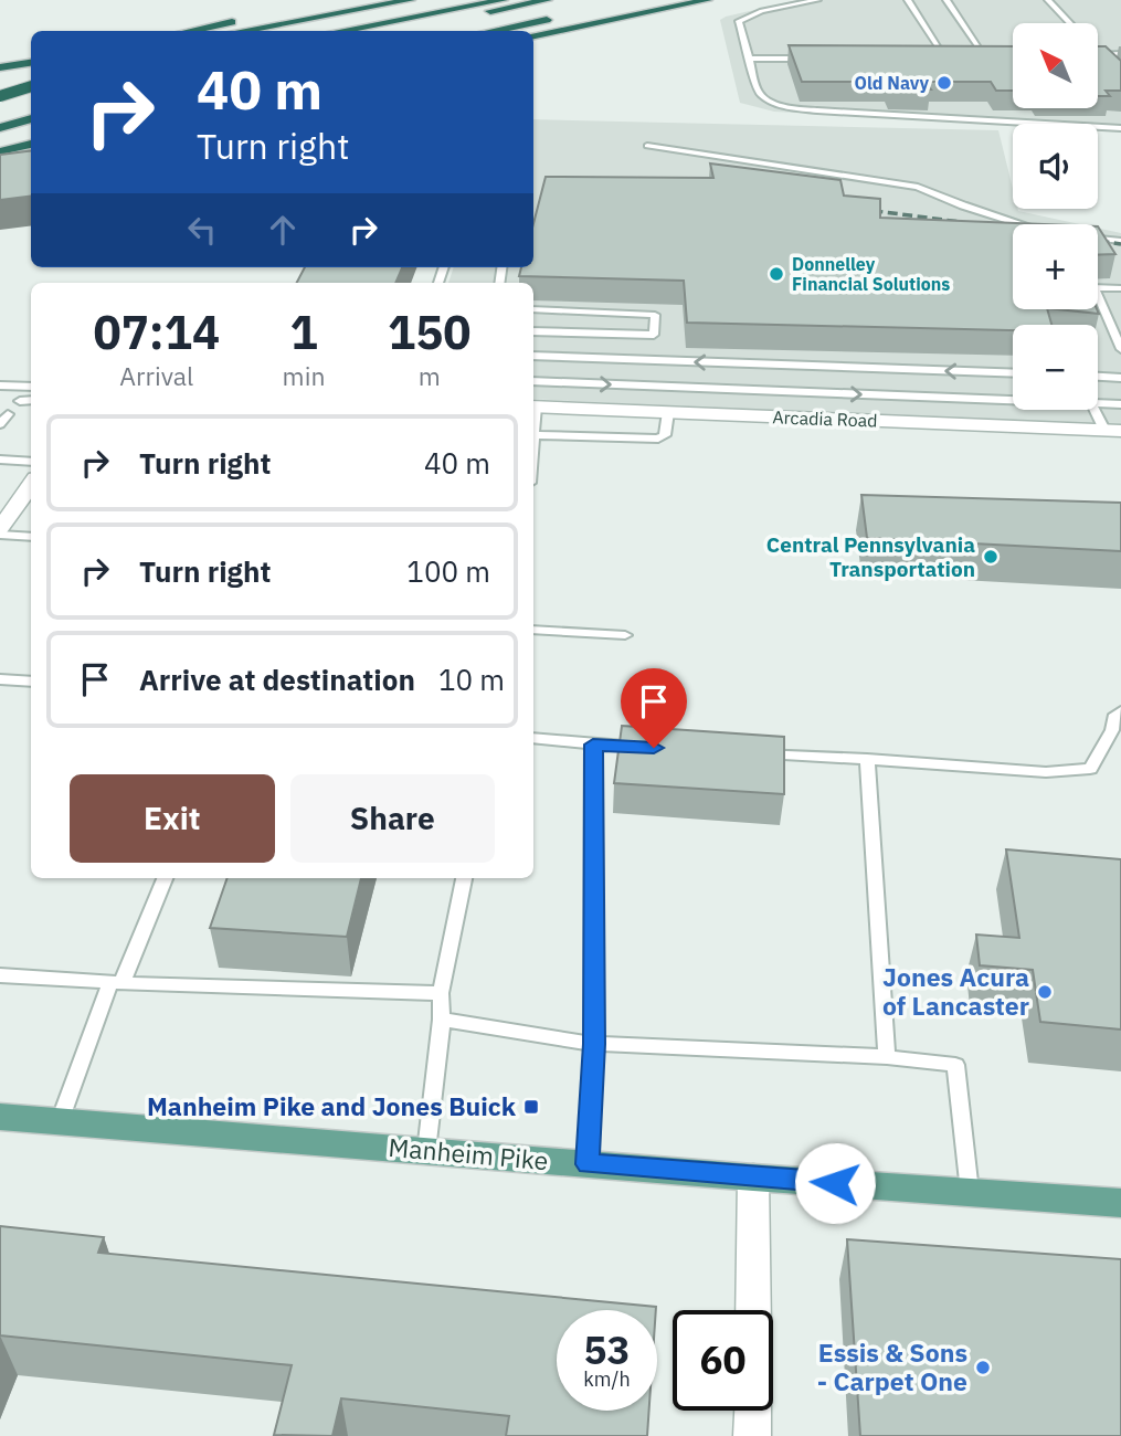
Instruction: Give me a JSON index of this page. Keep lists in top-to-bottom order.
{
  "streets": {
    "main road": ["Manheim Pike"],
    "street": ["Arcadia Road"]
  },
  "places": {
    "other": [
      "Old Navy",
      "Donnelley Financial Solutions",
      "Central Pennsylvania Transportation",
      "Jones Acura of Lancaster",
      "Essis & Sons - Carpet One"
    ],
    "transit": ["Manheim Pike and Jones Buick"]
  },
  "north": "top left",
  "page": {
    "map_buttons": ["+", "−"],
    "turn": ["40 m", "Turn right"],
    "eta": [
      "07:14",
      "Arrival",
      "1",
      "min",
      "150",
      "m"
    ],
    "list": [
      {
        "name": "Turn right",
        "value": "40 m"
      },
      {
        "name": "Turn right",
        "value": "100 m"
      },
      {
        "name": "Arrive at destination",
        "value": "10 m"
      }
    ],
    "buttons": ["Exit", "Share"],
    "speed": "53 km/h",
    "limit": "60"
  }
}
